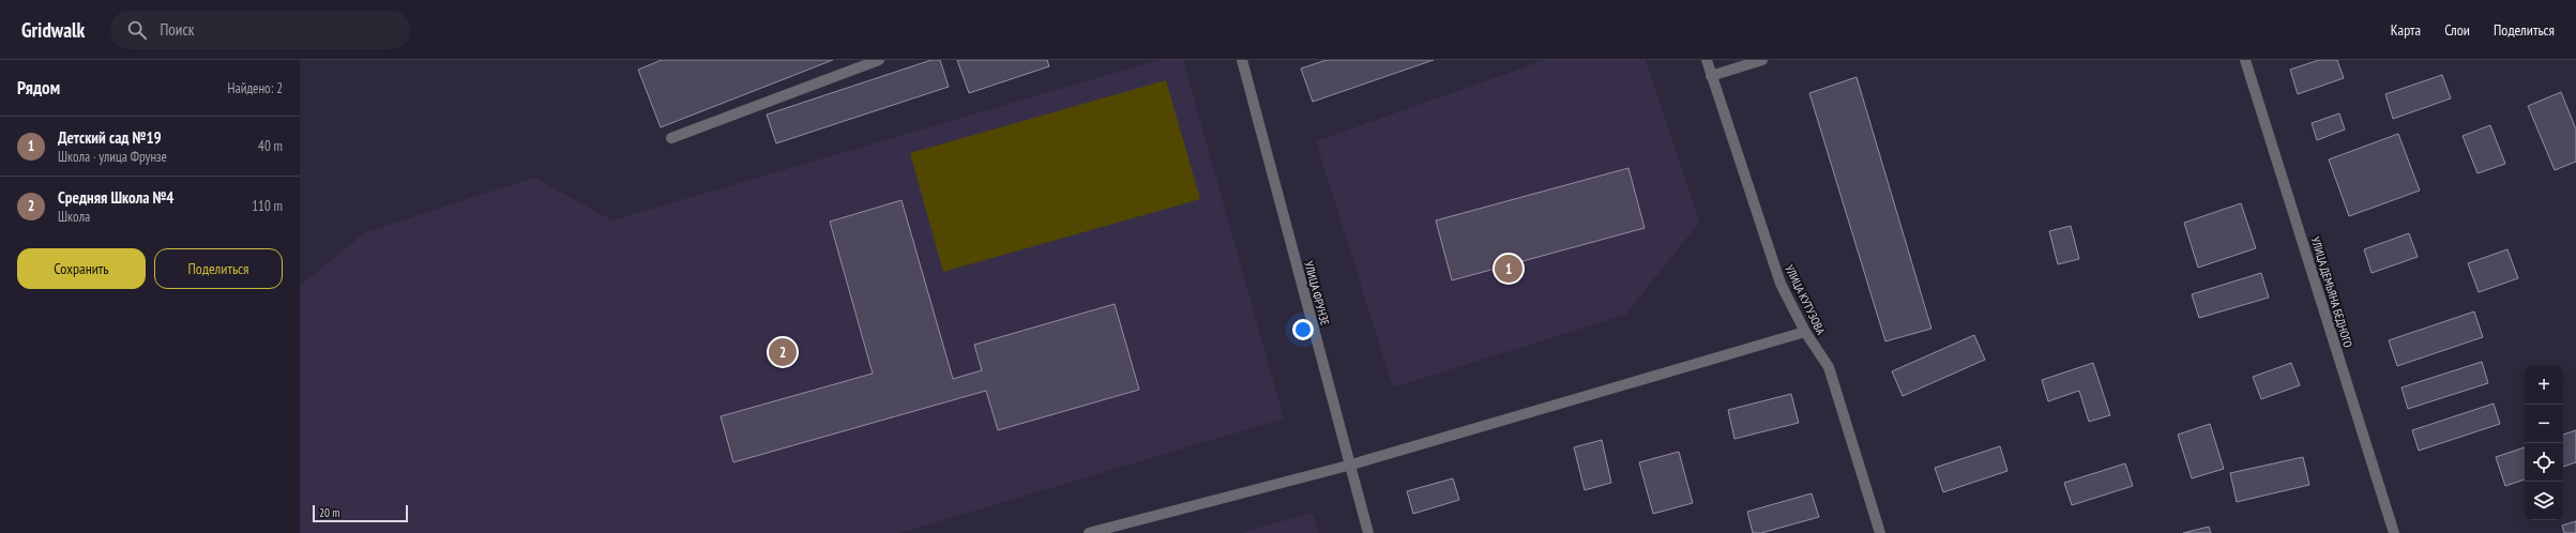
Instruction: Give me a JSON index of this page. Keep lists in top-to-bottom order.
{
  "streets": {
    "street": ["УЛИЦА ДЕМЬЯНА БЕДНОГО", "УЛИЦА ФРУНЗЕ", "УЛИЦА КУТУЗОВА"]
  },
  "scale_bar": "20 m",
  "page": {
    "header": "Gridwalk",
    "search": "Поиск",
    "nav": ["Карта", "Слои", "Поделиться"],
    "heading": ["Рядом", "Найдено: 2"],
    "list": [
      {
        "mark": "1",
        "name": "Детский сад №19",
        "note": "Школа · улица Фрунзе",
        "value": "40 m"
      },
      {
        "mark": "2",
        "name": "Средняя Школа №4",
        "note": "Школа",
        "value": "110 m"
      }
    ],
    "buttons": ["Сохранить", "Поделиться"],
    "pins": ["1", "2"],
    "map_buttons": ["+", "−"],
    "scale": "20 m"
  }
}
